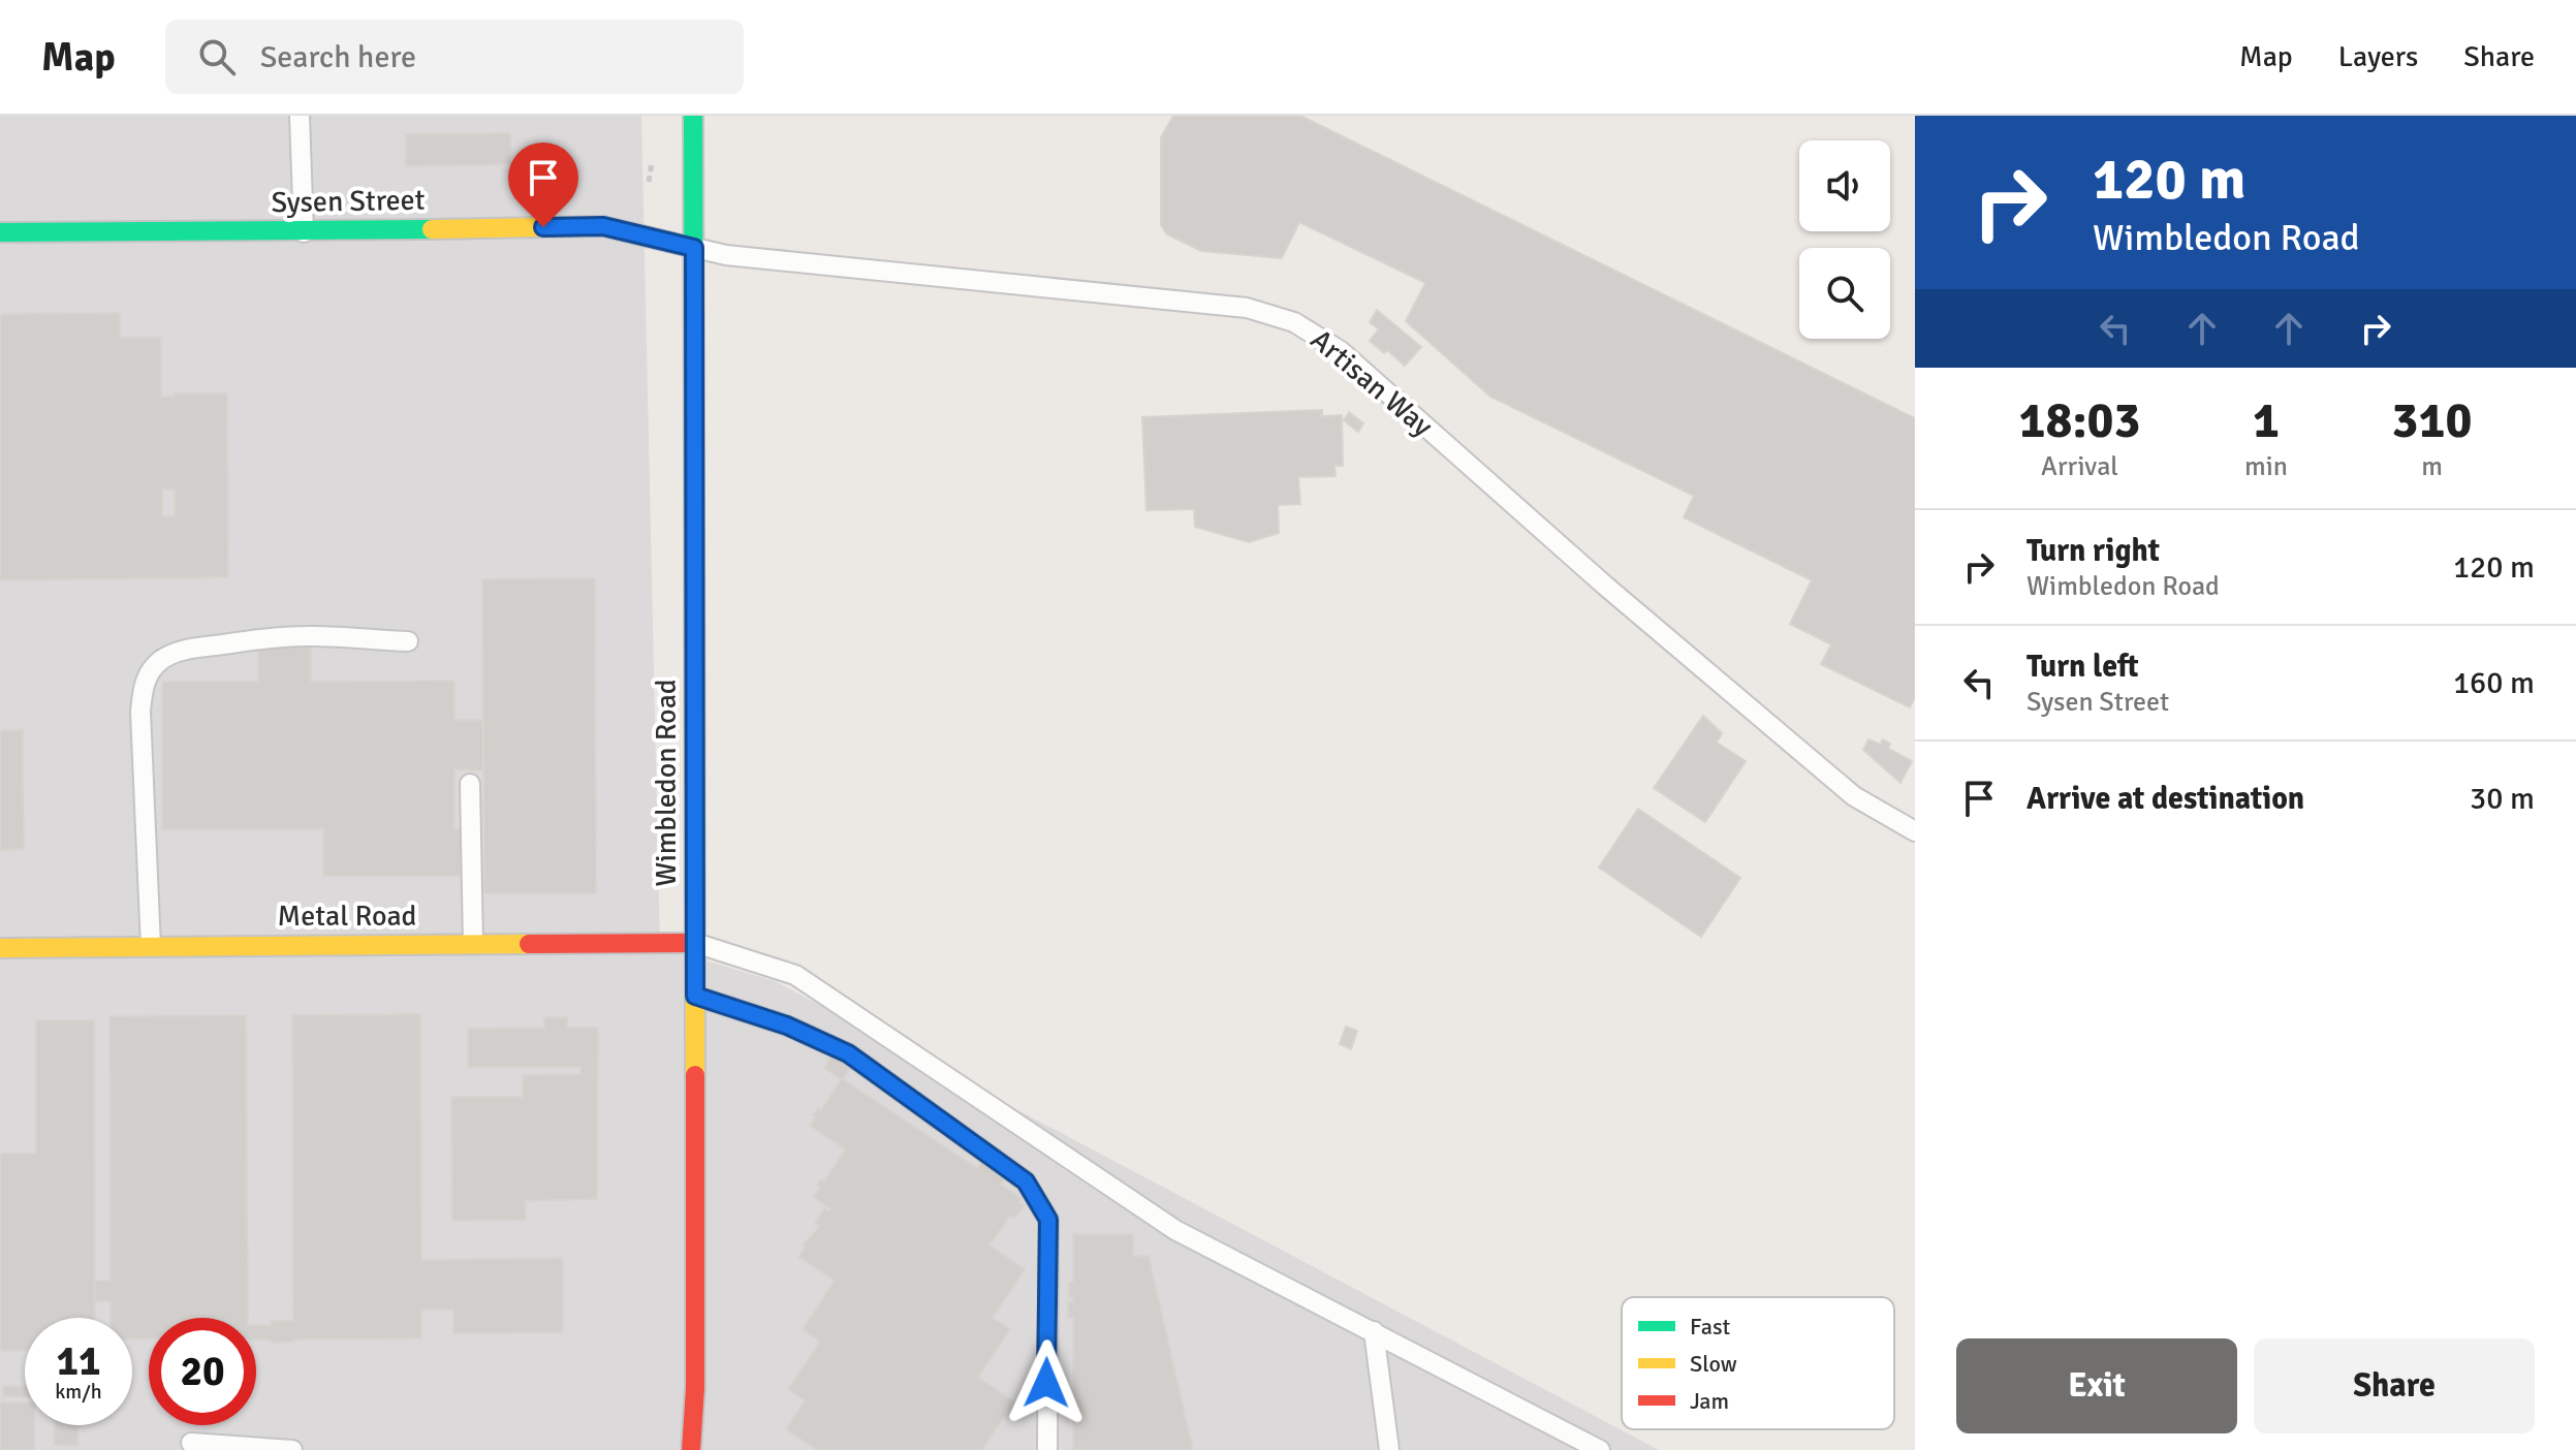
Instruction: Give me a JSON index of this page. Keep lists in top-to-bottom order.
{
  "streets": {
    "street": ["Sysen Street", "Wimbledon Road", "Metal Road"],
    "lane": ["Artisan Way"]
  },
  "crossings": [
    ["Sysen Street", "Artisan Way"],
    ["Sysen Street", "Wimbledon Road"],
    ["Artisan Way", "Wimbledon Road"],
    ["Wimbledon Road", "Metal Road"]
  ],
  "legend": ["Fast", "Slow", "Jam"],
  "page": {
    "header": "Map",
    "search": "Search here",
    "nav": ["Map", "Layers", "Share"],
    "turn": ["120 m", "Wimbledon Road"],
    "eta": [
      "18:03",
      "Arrival",
      "1",
      "min",
      "310",
      "m"
    ],
    "list": [
      {
        "name": "Turn right",
        "note": "Wimbledon Road",
        "value": "120 m"
      },
      {
        "name": "Turn left",
        "note": "Sysen Street",
        "value": "160 m"
      },
      {
        "name": "Arrive at destination",
        "value": "30 m"
      }
    ],
    "speed": "11 km/h",
    "limit": "20",
    "buttons": ["Exit", "Share"]
  }
}
